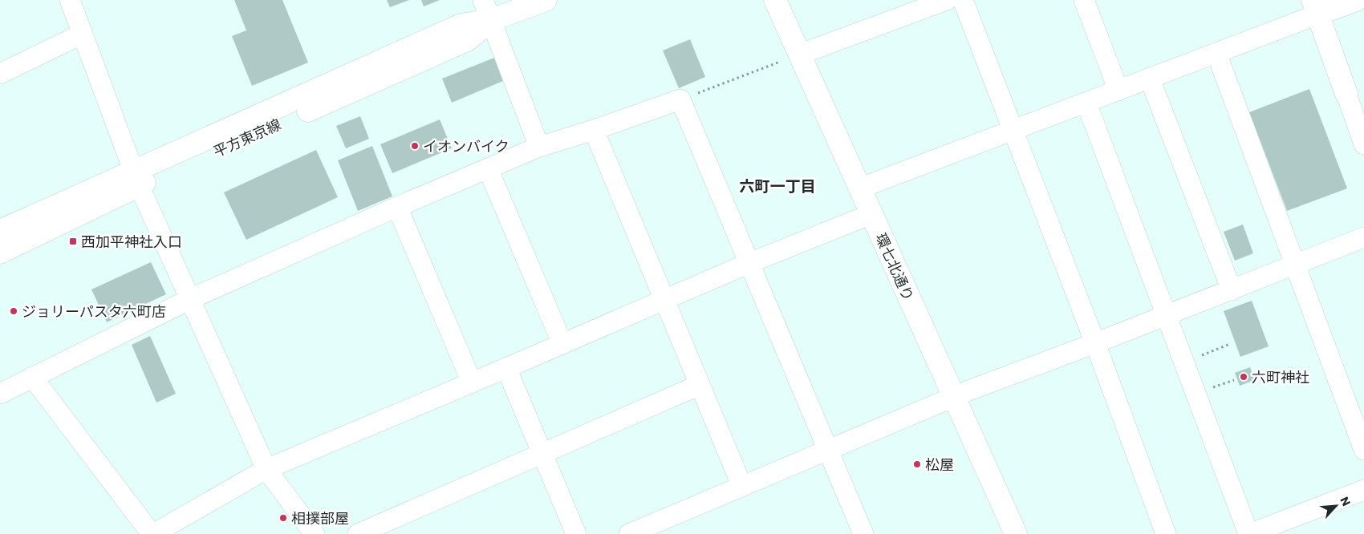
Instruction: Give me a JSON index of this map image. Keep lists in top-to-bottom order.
{
  "streets": {
    "main road": ["平方東京線", "環七北通り"]
  },
  "districts": ["六町一丁目"],
  "places": {
    "other": [
      "イオンバイク",
      "ジョリーパスタ六町店",
      "六町神社",
      "松屋",
      "相撲部屋"
    ],
    "transit": ["西加平神社入口"]
  },
  "north": "top right"
}
